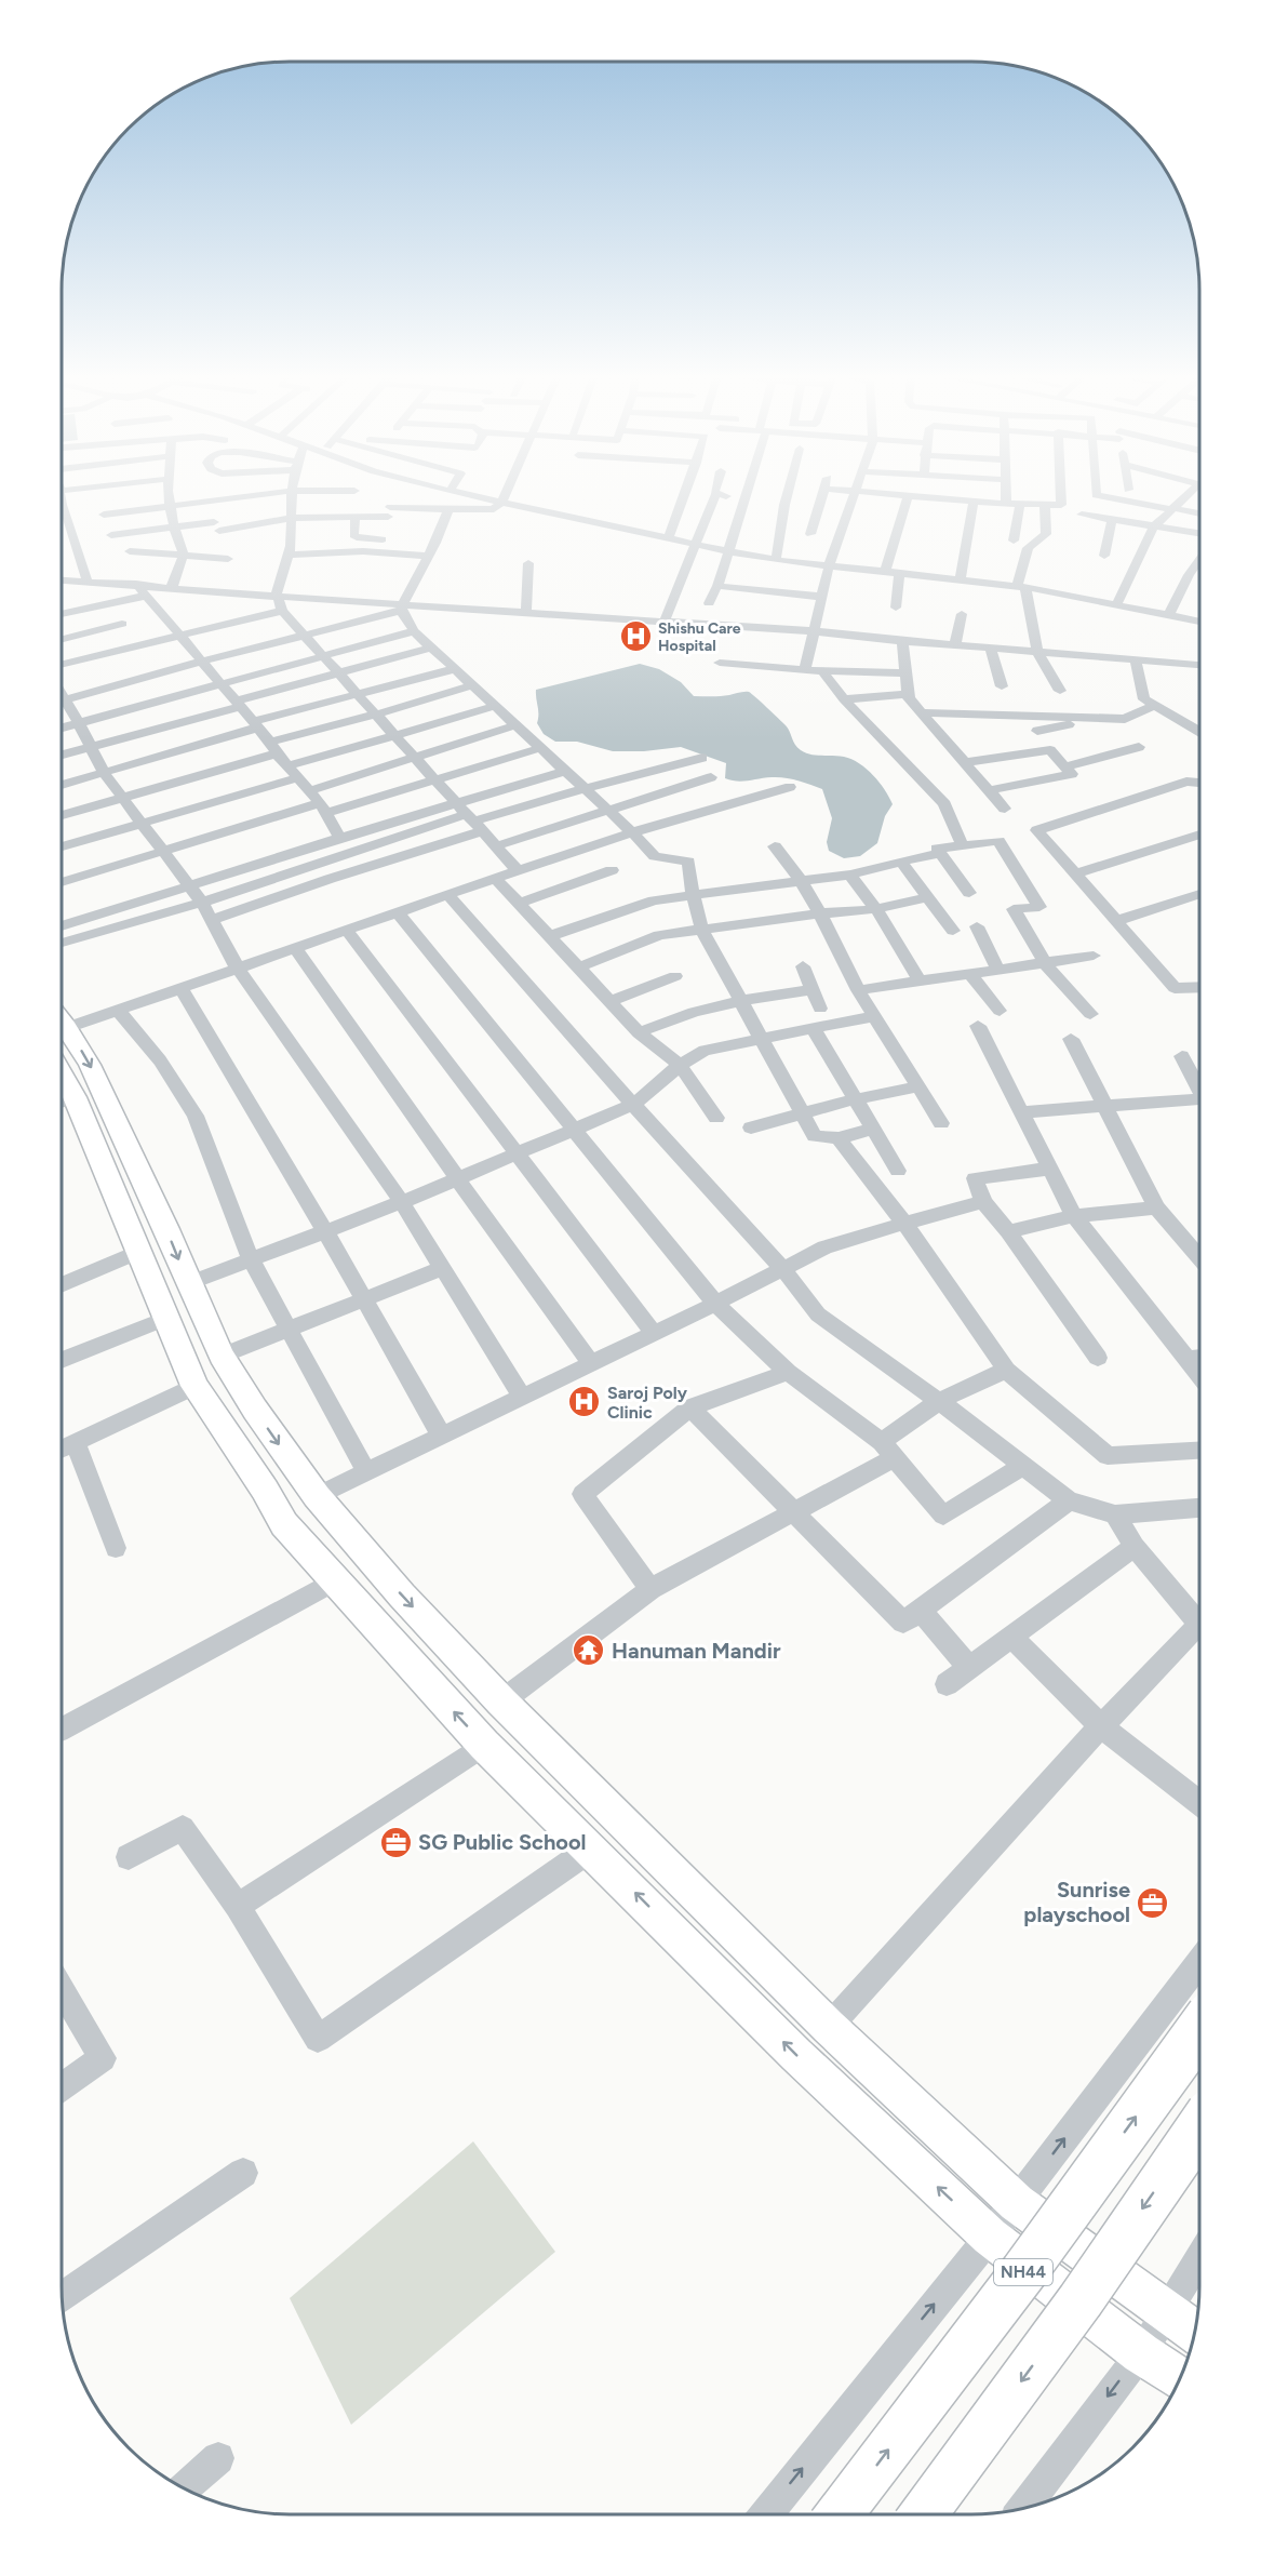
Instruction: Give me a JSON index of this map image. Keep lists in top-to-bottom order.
{
  "streets": {
    "highway": ["NH44"]
  },
  "places": {
    "hospital": ["Shishu Care Hospital", "Saroj Poly Clinic"],
    "temple": ["Hanuman Mandir"],
    "office": ["SG Public School", "Sunrise playschool"]
  }
}
